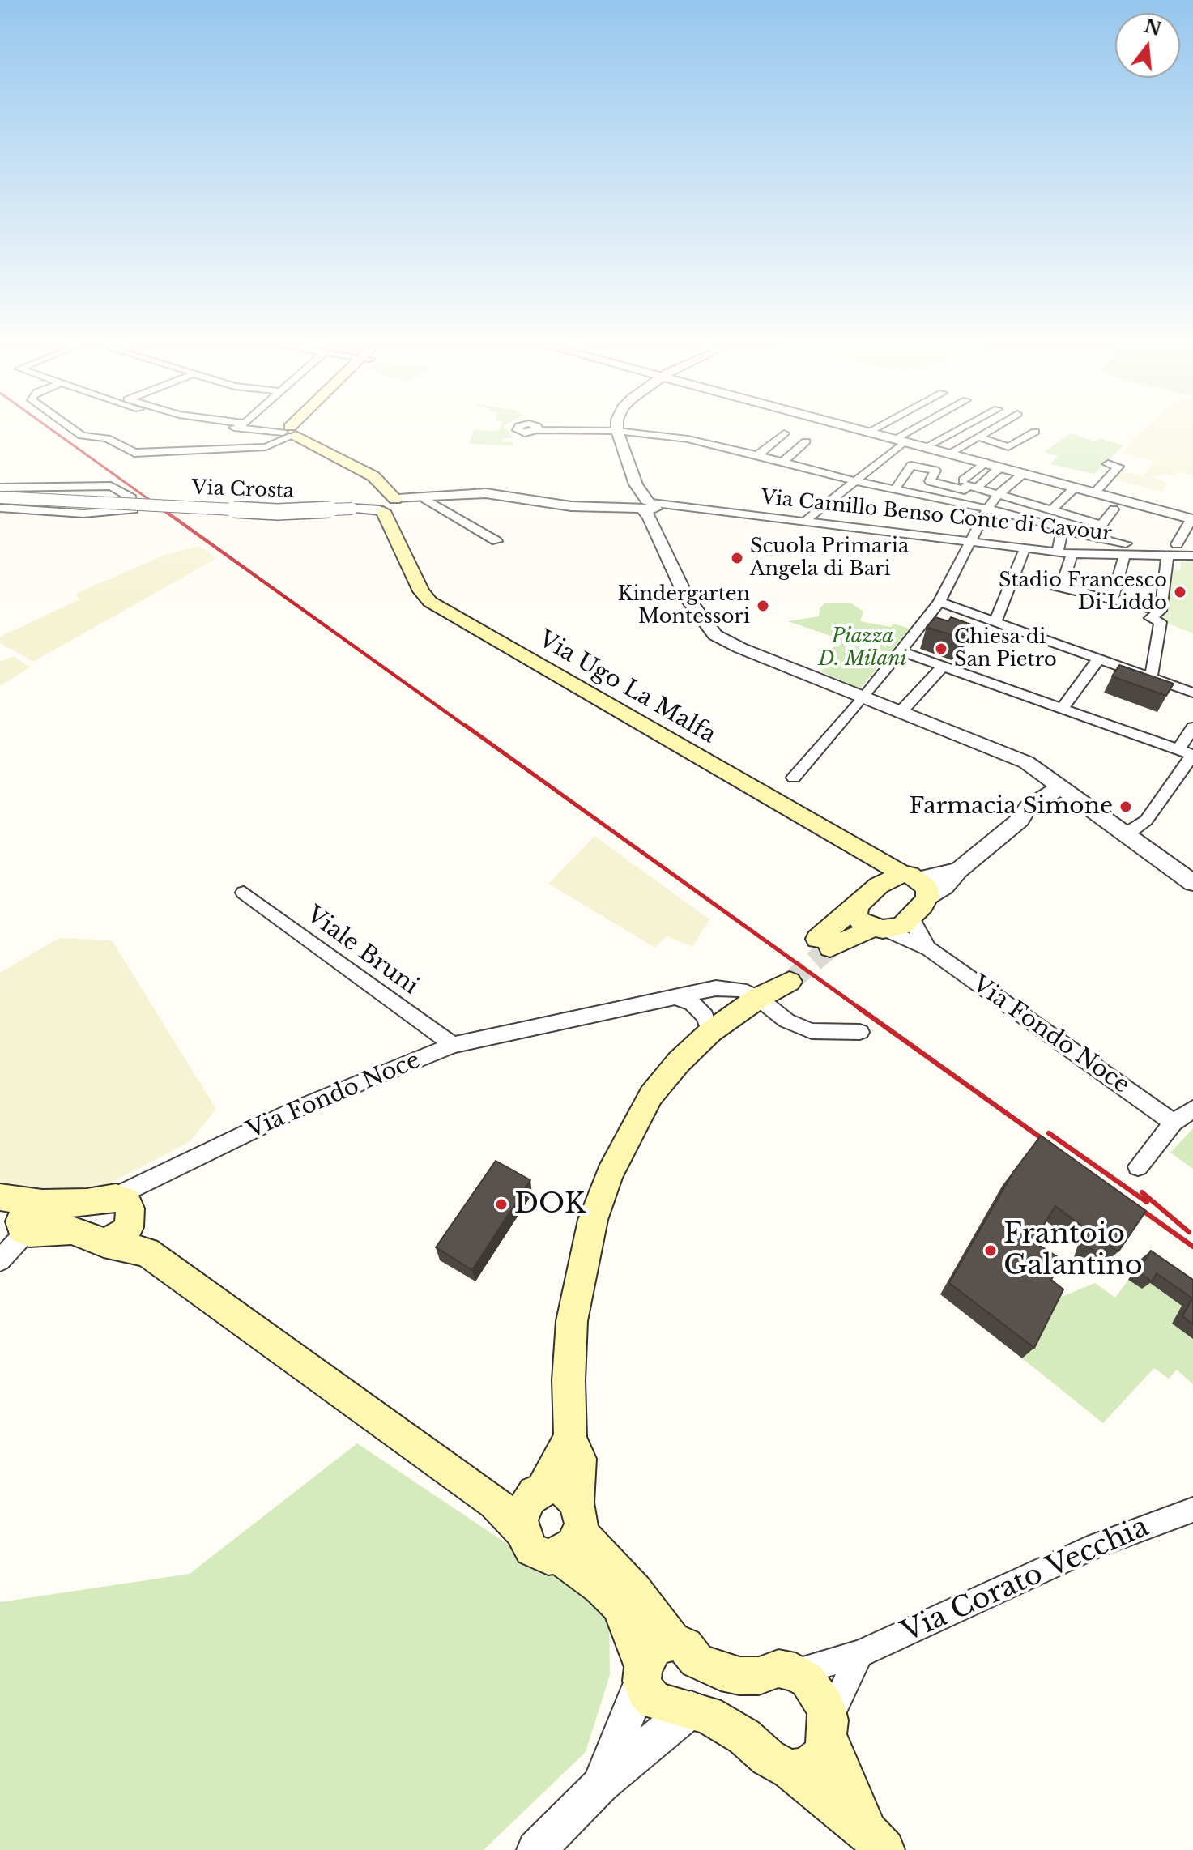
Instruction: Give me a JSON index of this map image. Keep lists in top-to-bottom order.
{
  "streets": {
    "main road": ["Via Ugo La Malfa", "Via Fondo Noce"],
    "street": [
      "Via Crosta",
      "Via Camillo Benso Conte di Cavour",
      "Viale Bruni",
      "Via Corato Vecchia"
    ]
  },
  "crossings": [
    ["Via Crosta", "Via Ugo La Malfa"],
    ["Viale Bruni", "Via Fondo Noce"]
  ],
  "parks": ["Piazza D. Milani"],
  "places": [
    "Scuola Primaria Angela di Bari",
    "Stadio Francesco Di Liddo",
    "Kindergarten Montessori",
    "Chiesa di San Pietro",
    "Farmacia Simone",
    "DOK",
    "Frantoio Galantino"
  ],
  "north": "top"
}
